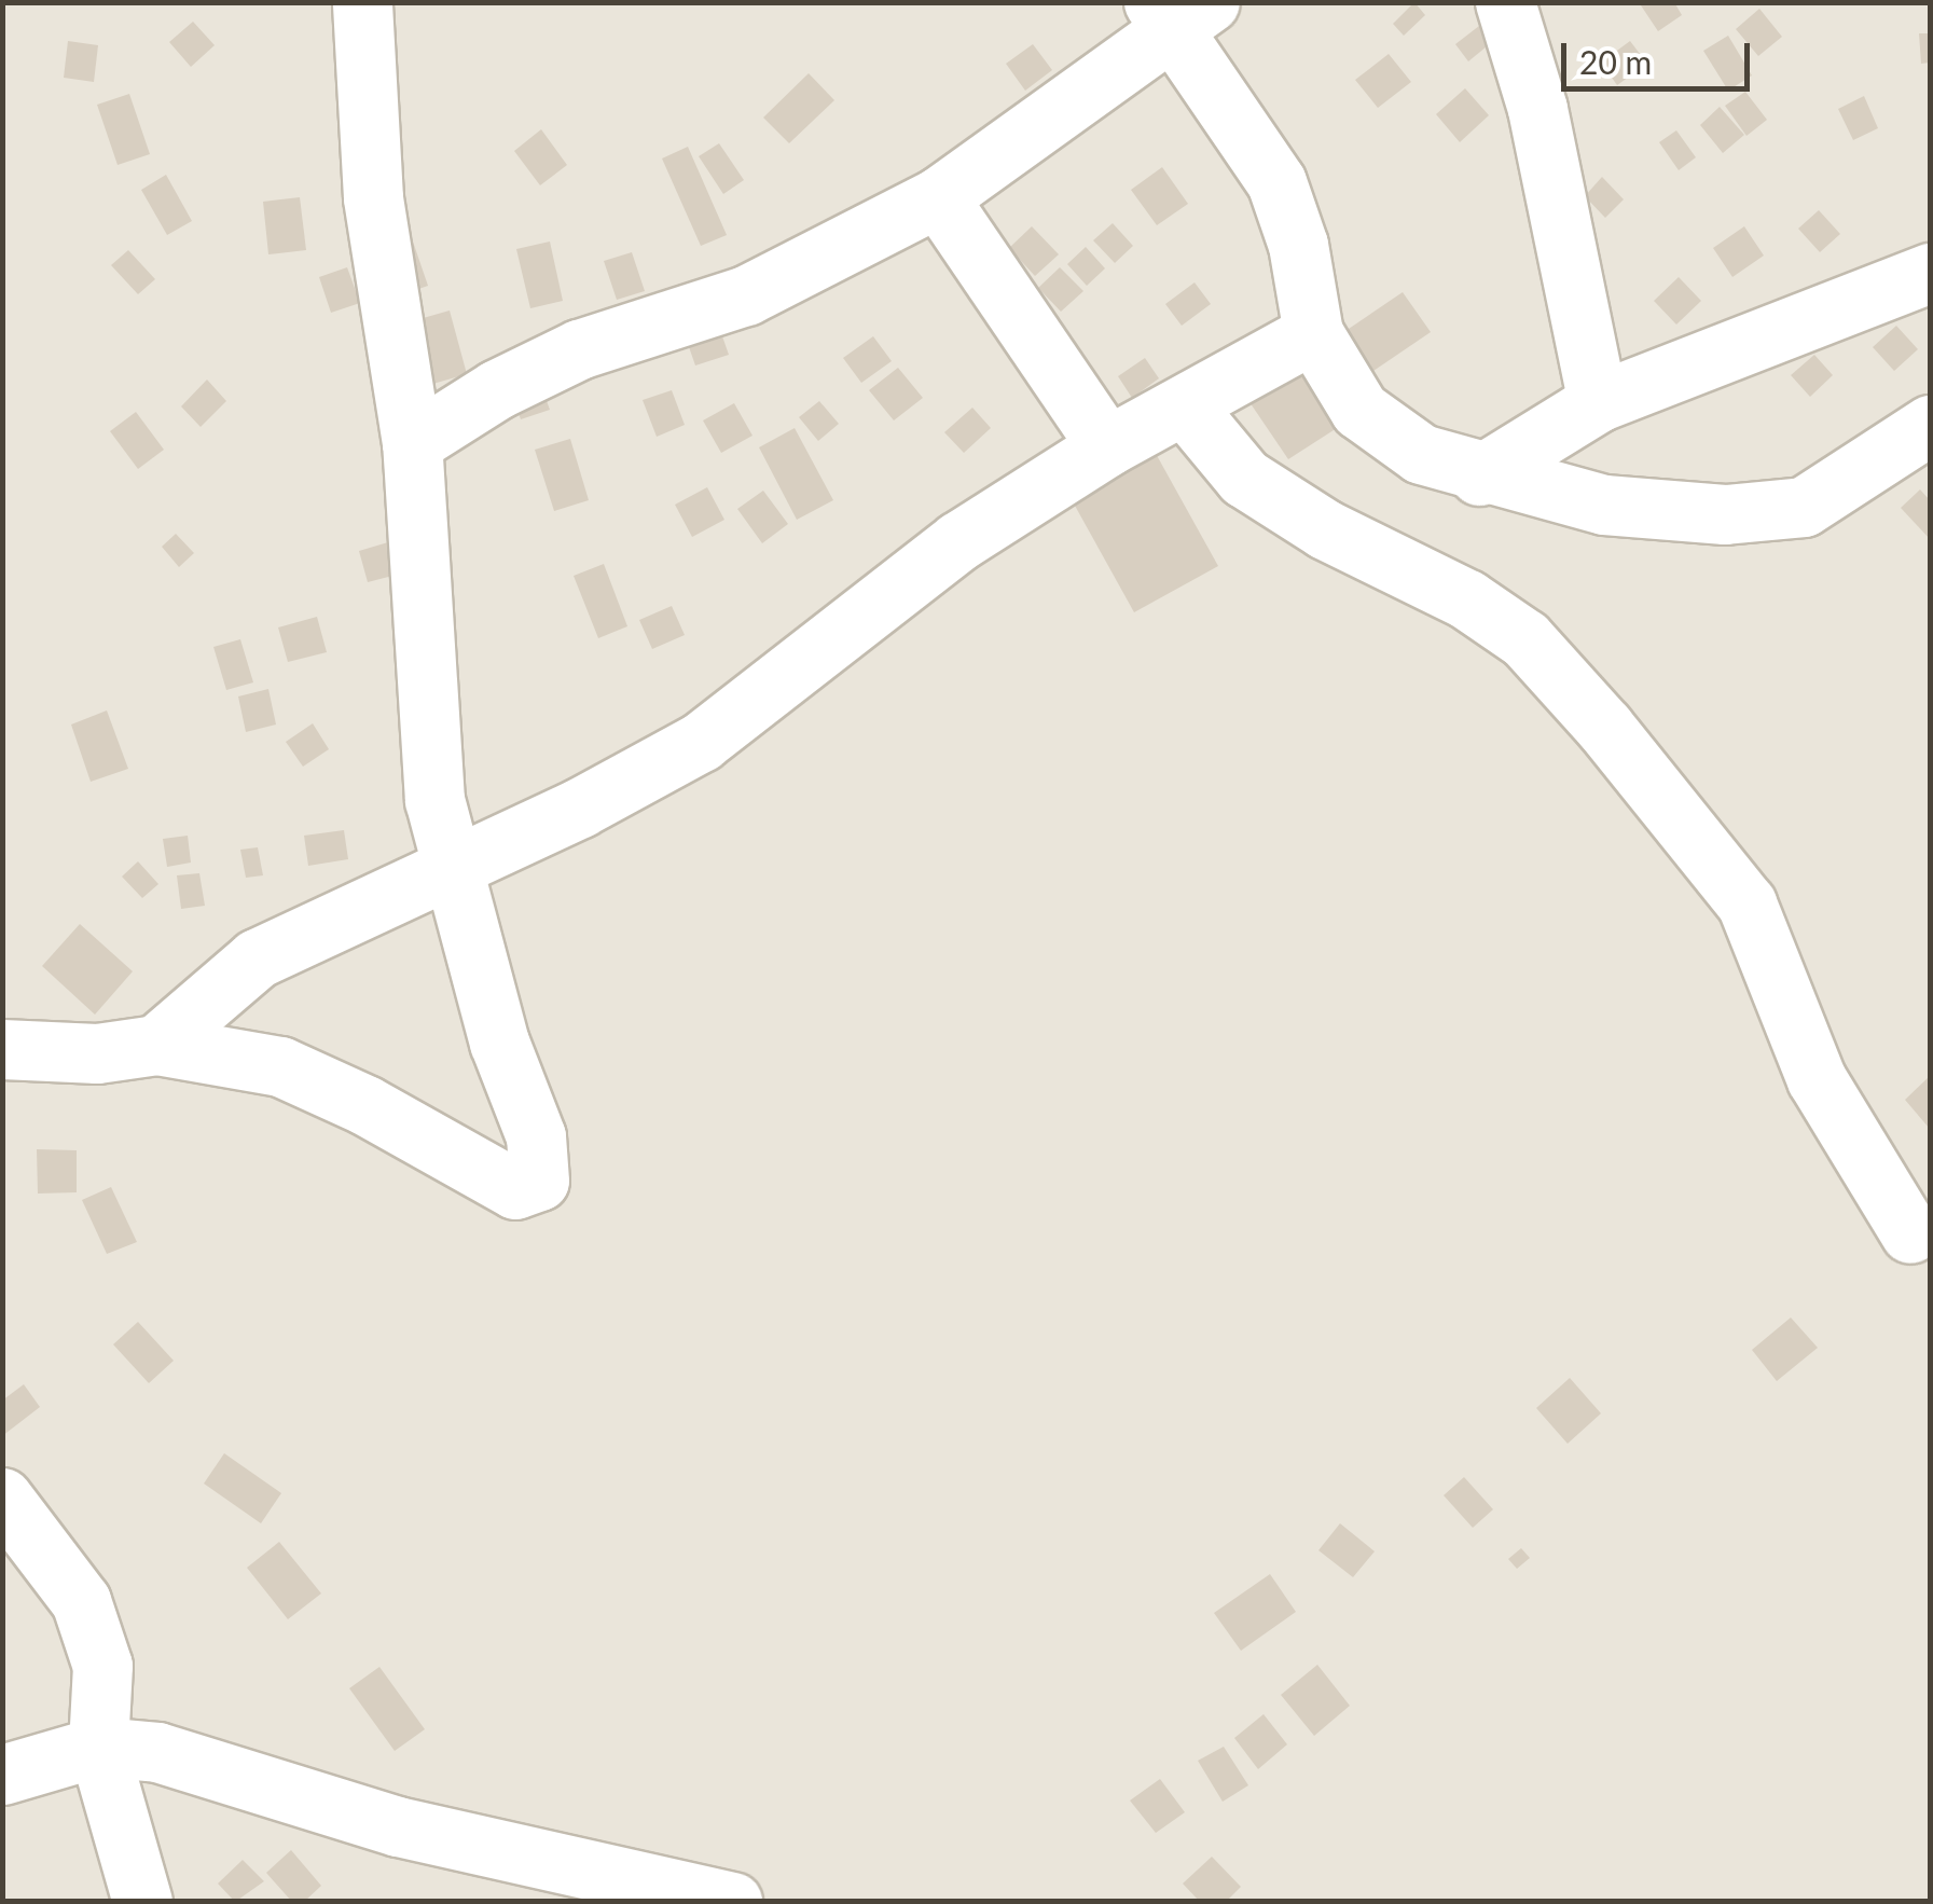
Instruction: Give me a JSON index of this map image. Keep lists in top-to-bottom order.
{
  "scale_bar": "20 m"
}
